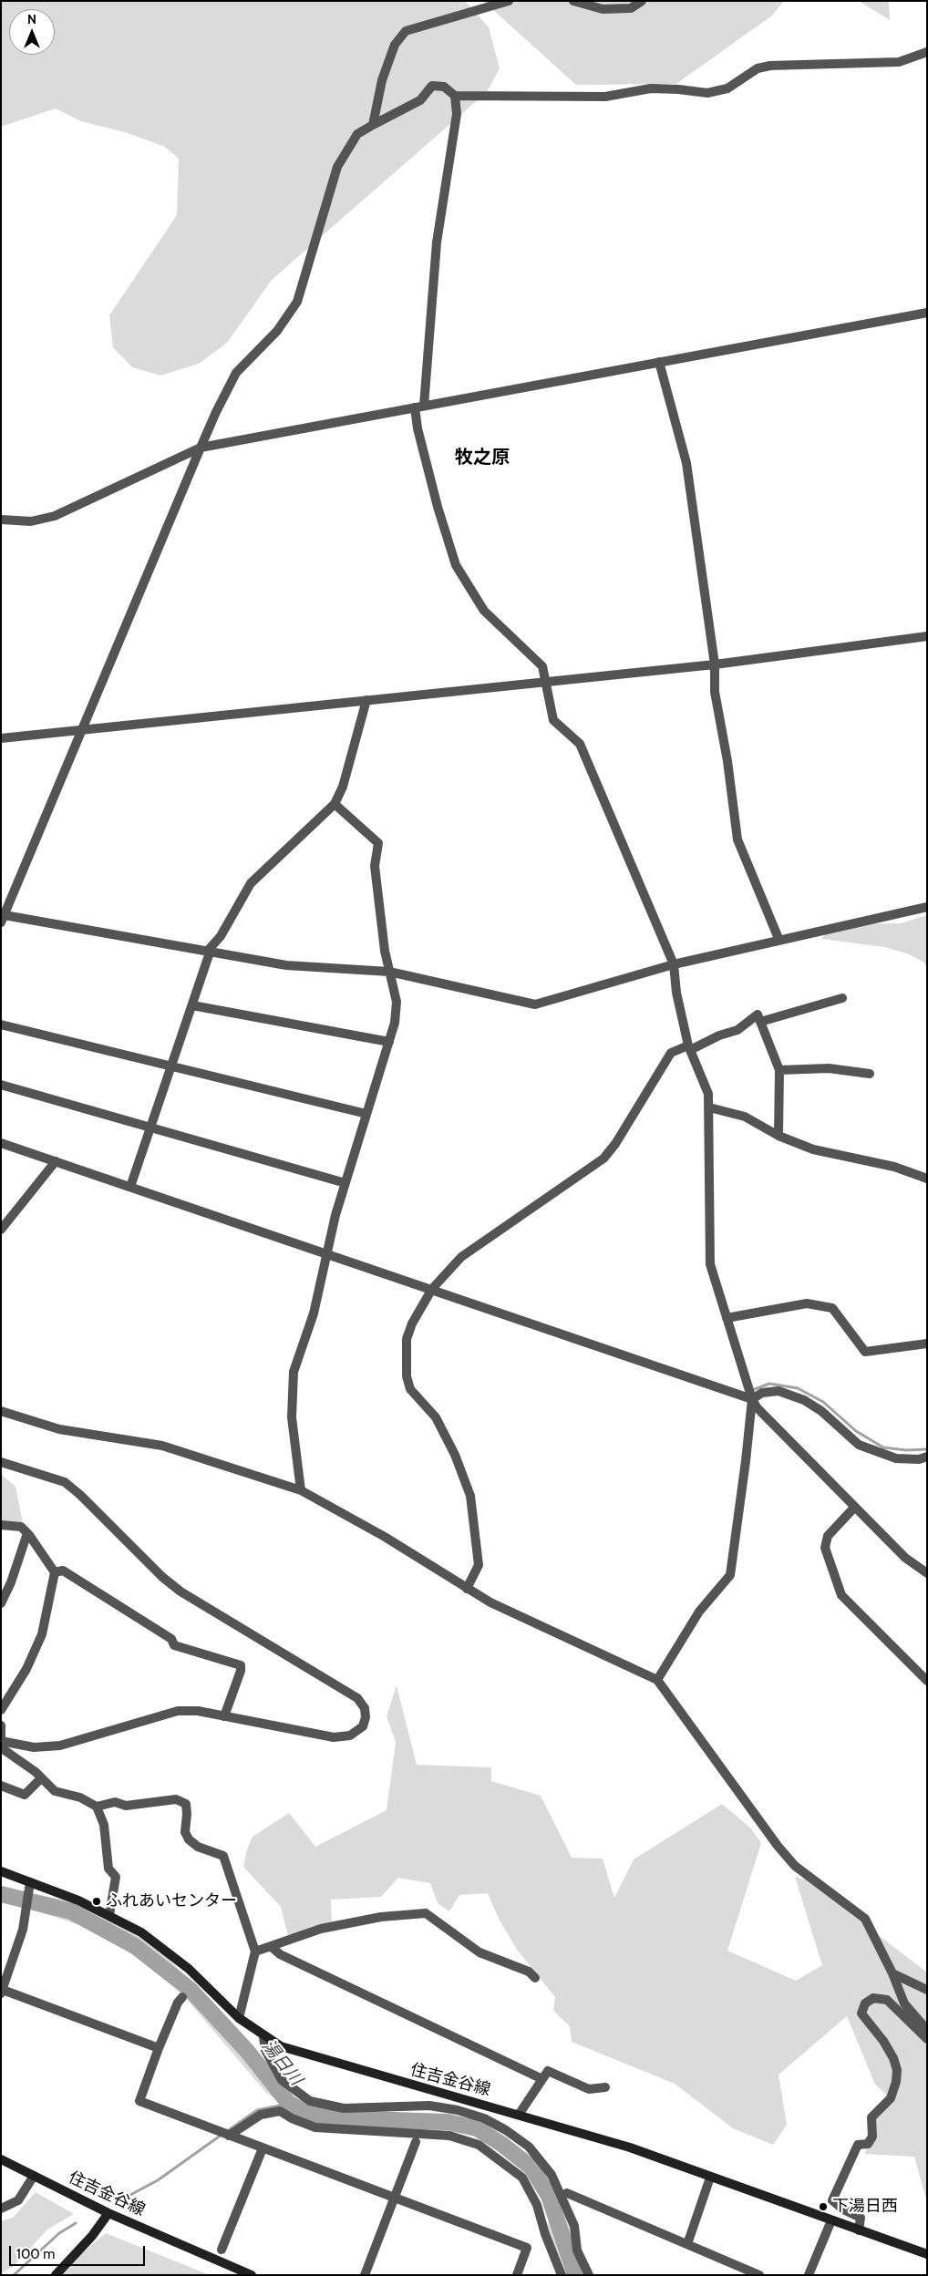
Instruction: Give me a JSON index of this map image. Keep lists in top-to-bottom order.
{
  "streets": {
    "main road": ["住吉金谷線"]
  },
  "districts": ["牧之原"],
  "water": ["湯日川"],
  "places": ["ふれあいセンター", "下湯日西"],
  "scale_bar": "100 m",
  "north": "top"
}
